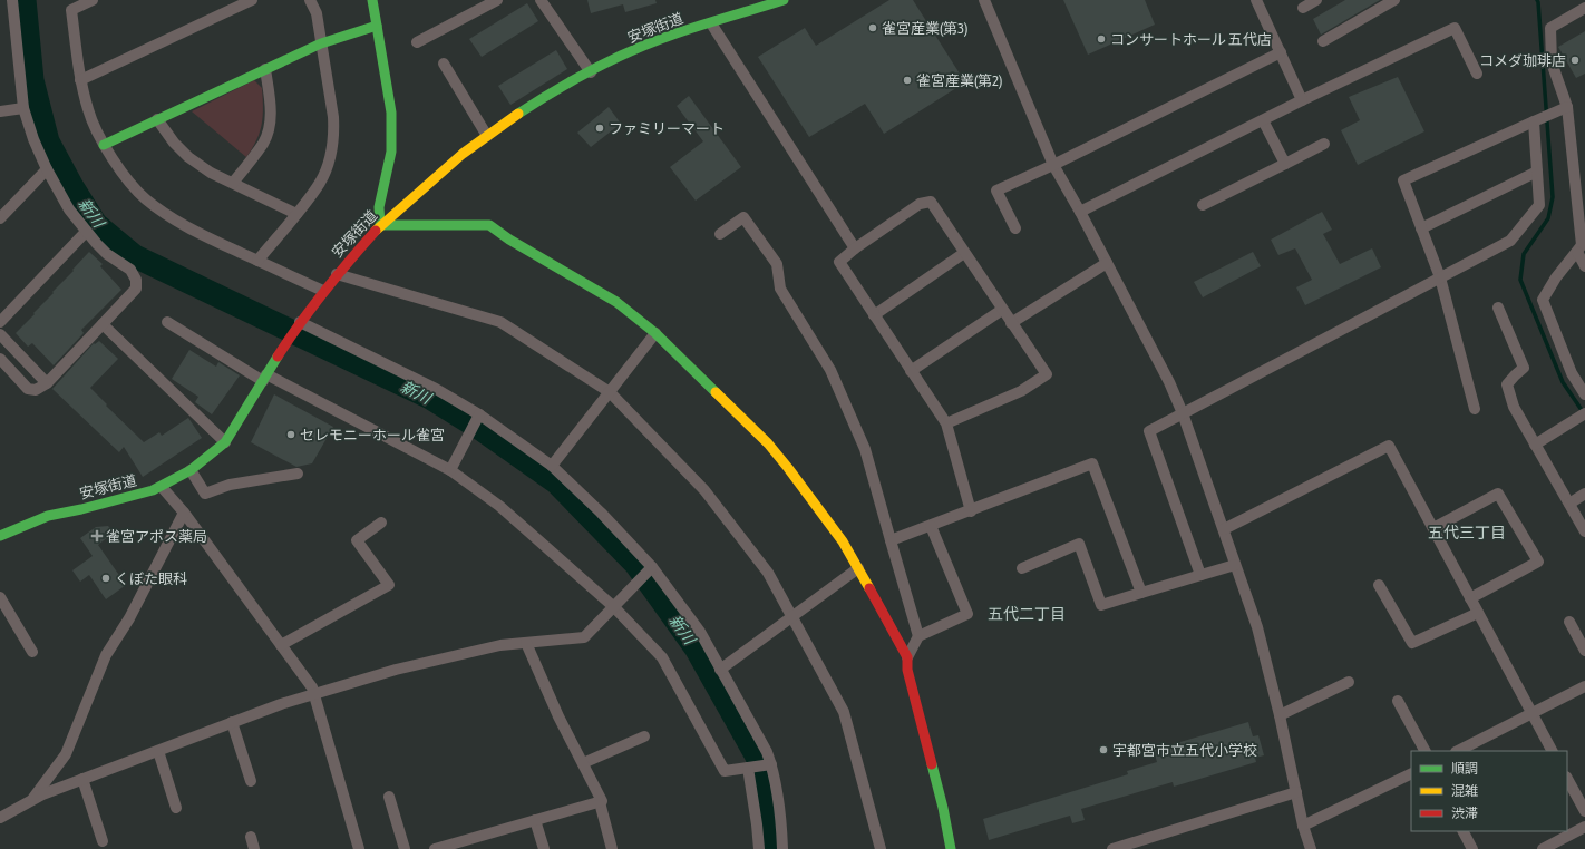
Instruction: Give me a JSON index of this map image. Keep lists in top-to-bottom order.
{
  "streets": {
    "street": ["安塚街道"]
  },
  "districts": ["五代三丁目", "五代二丁目"],
  "water": ["新川"],
  "places": {
    "other": [
      "雀宮産業(第3)",
      "コンサートホール 五代店",
      "コメダ珈琲店",
      "雀宮産業(第2)",
      "ファミリーマート",
      "セレモニーホール雀宮",
      "くぼた眼科",
      "宇都宮市立五代小学校"
    ],
    "health": ["雀宮アポス薬局"]
  },
  "legend": ["順調", "混雑", "渋滞"]
}
